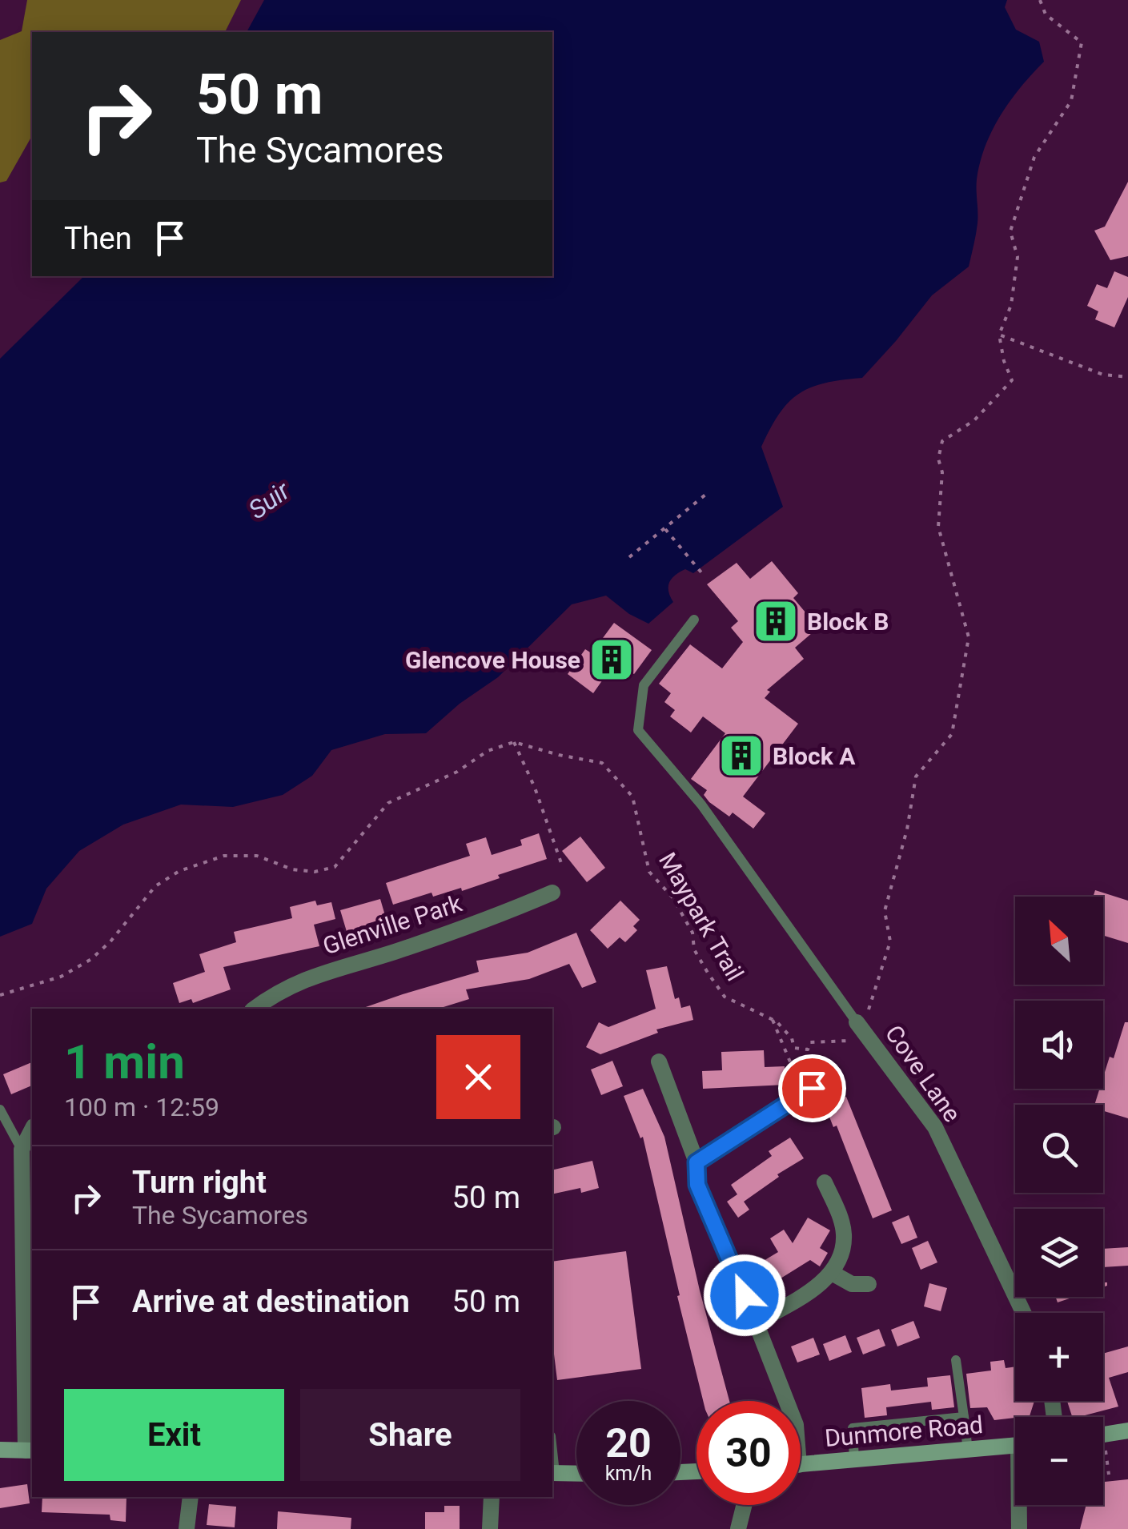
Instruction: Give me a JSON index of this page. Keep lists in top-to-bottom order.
{
  "streets": {
    "main road": ["Dunmore Road"],
    "street": ["Glenville Park", "Cove Lane"],
    "path": ["Maypark Trail"]
  },
  "crossings": [
    ["Maypark Trail", "Cove Lane"]
  ],
  "water": ["Suir"],
  "places": {
    "building": ["Block B", "Glencove House", "Block A"]
  },
  "north": "top left",
  "page": {
    "turn": ["50 m", "The Sycamores"],
    "then": "Then",
    "map_buttons": ["+", "−"],
    "heading": ["1 min", "100 m · 12:59"],
    "list": [
      {
        "name": "Turn right",
        "note": "The Sycamores",
        "value": "50 m"
      },
      {
        "name": "Arrive at destination",
        "value": "50 m"
      }
    ],
    "buttons": ["Exit", "Share"],
    "speed": "20 km/h",
    "limit": "30"
  }
}
